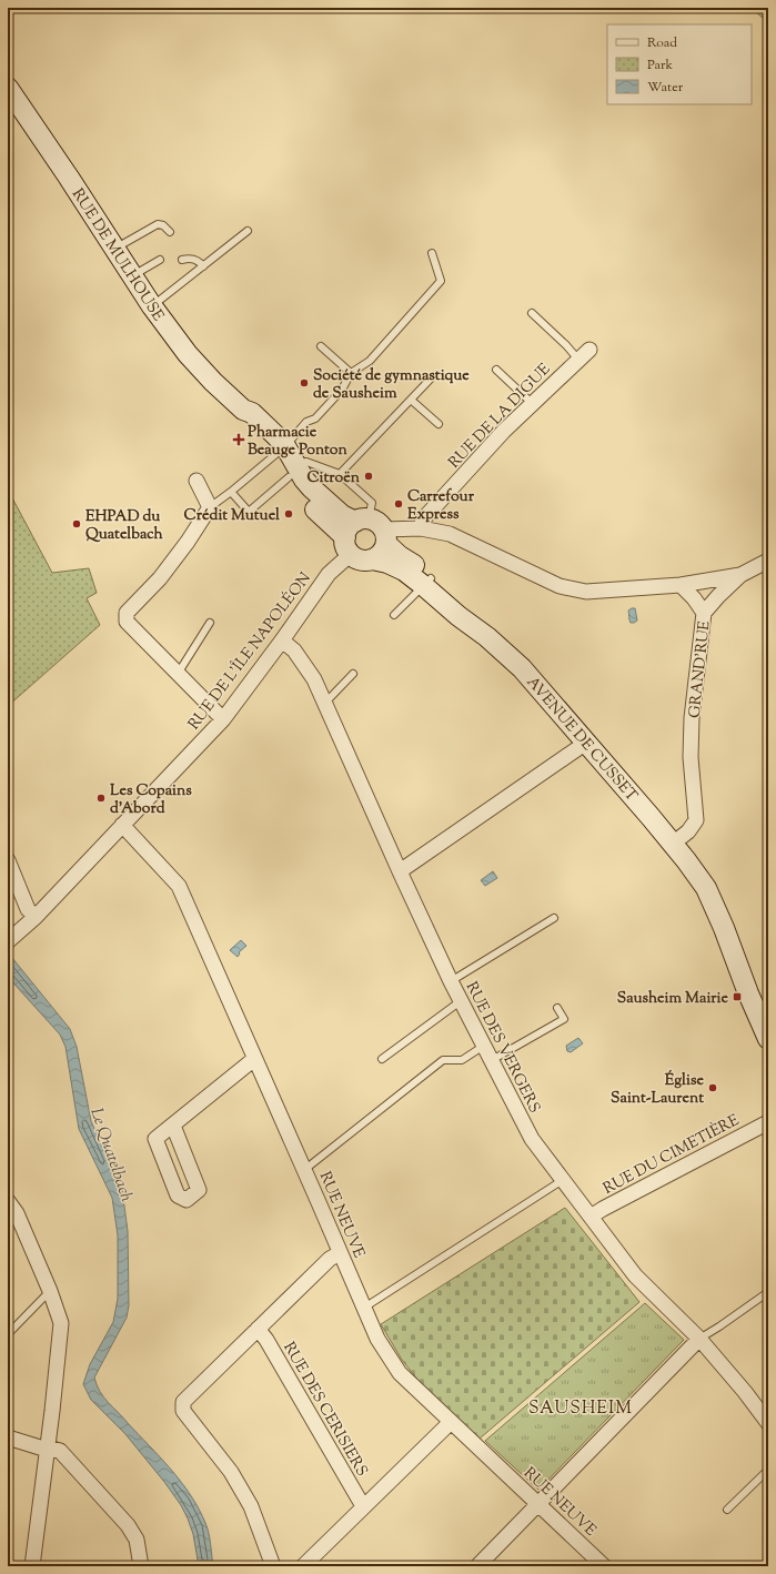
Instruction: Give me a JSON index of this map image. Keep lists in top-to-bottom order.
{
  "streets": {
    "main road": ["RUE DE MULHOUSE", "AVENUE DE CUSSET"],
    "street": [
      "RUE DE LA DIGUE",
      "RUE DE L'ÎLE NAPOLÉON",
      "GRAND'RUE",
      "RUE DES VERGERS",
      "RUE DU CIMETIÈRE",
      "RUE NEUVE",
      "RUE DES CERISIERS"
    ]
  },
  "crossings": [
    ["RUE DE MULHOUSE", "RUE DE L'ÎLE NAPOLÉON"],
    ["RUE DE MULHOUSE", "AVENUE DE CUSSET"],
    ["RUE DE L'ÎLE NAPOLÉON", "AVENUE DE CUSSET"],
    ["RUE DE L'ÎLE NAPOLÉON", "RUE DES VERGERS"],
    ["RUE DE L'ÎLE NAPOLÉON", "RUE NEUVE"],
    ["GRAND'RUE", "AVENUE DE CUSSET"],
    ["RUE DES VERGERS", "RUE DU CIMETIÈRE"],
    ["RUE NEUVE", "RUE DES CERISIERS"]
  ],
  "districts": ["SAUSHEIM"],
  "water": ["Le Quatelbach"],
  "places": {
    "other": [
      "Société de gymnastique de Sausheim",
      "Citroën",
      "Carrefour Express",
      "Crédit Mutuel",
      "EHPAD du Quatelbach",
      "Les Copains d'Abord",
      "Église Saint-Laurent"
    ],
    "health": ["Pharmacie Beauge Ponton"],
    "transit": ["Sausheim Mairie"]
  },
  "legend": ["Road", "Park", "Water"]
}
